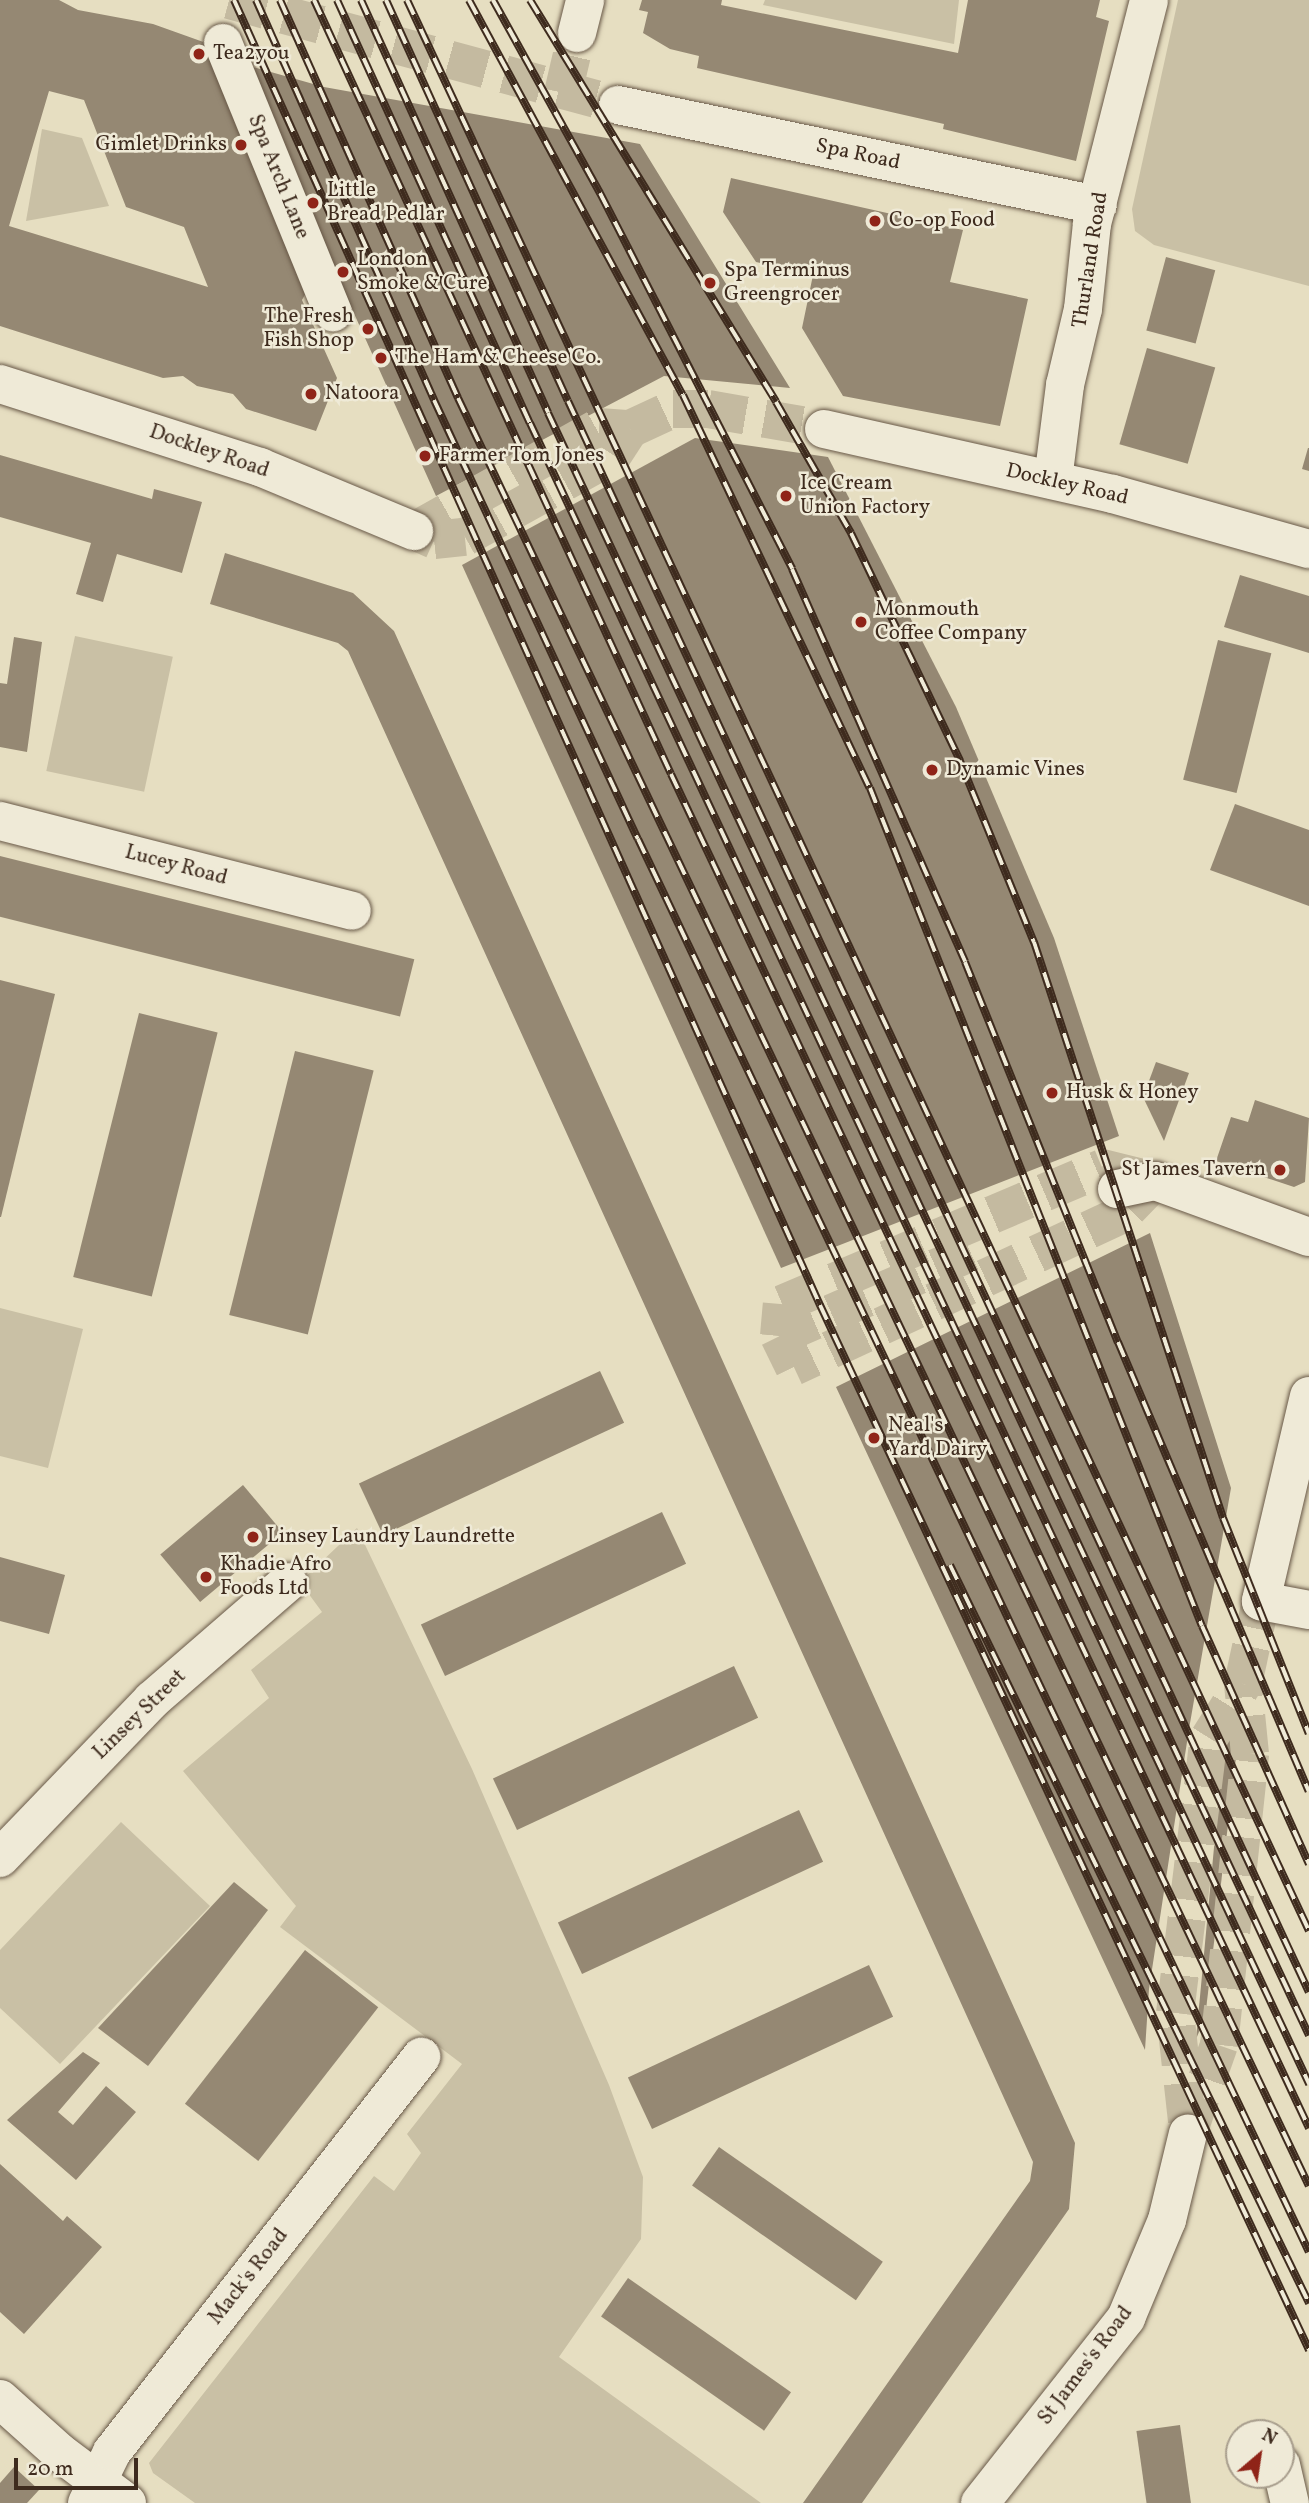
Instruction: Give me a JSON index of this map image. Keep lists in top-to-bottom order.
{
  "streets": {
    "street": [
      "Spa Road",
      "Spa Arch Lane",
      "Thurland Road",
      "Dockley Road",
      "Lucey Road",
      "Linsey Street",
      "Mack's Road",
      "St James's Road"
    ]
  },
  "crossings": [
    ["Spa Road", "Thurland Road"],
    ["Thurland Road", "Dockley Road"]
  ],
  "places": [
    "Tea2you",
    "Gimlet Drinks",
    "Little Bread Pedlar",
    "Co-op Food",
    "London Smoke & Cure",
    "Spa Terminus Greengrocer",
    "The Fresh Fish Shop",
    "The Ham & Cheese Co.",
    "Natoora",
    "Farmer Tom Jones",
    "Ice Cream Union Factory",
    "Monmouth Coffee Company",
    "Dynamic Vines",
    "Husk & Honey",
    "St James Tavern",
    "Neal's Yard Dairy",
    "Linsey Laundry Laundrette",
    "Khadie Afro Foods Ltd"
  ],
  "scale_bar": "20 m",
  "north": "top right"
}
